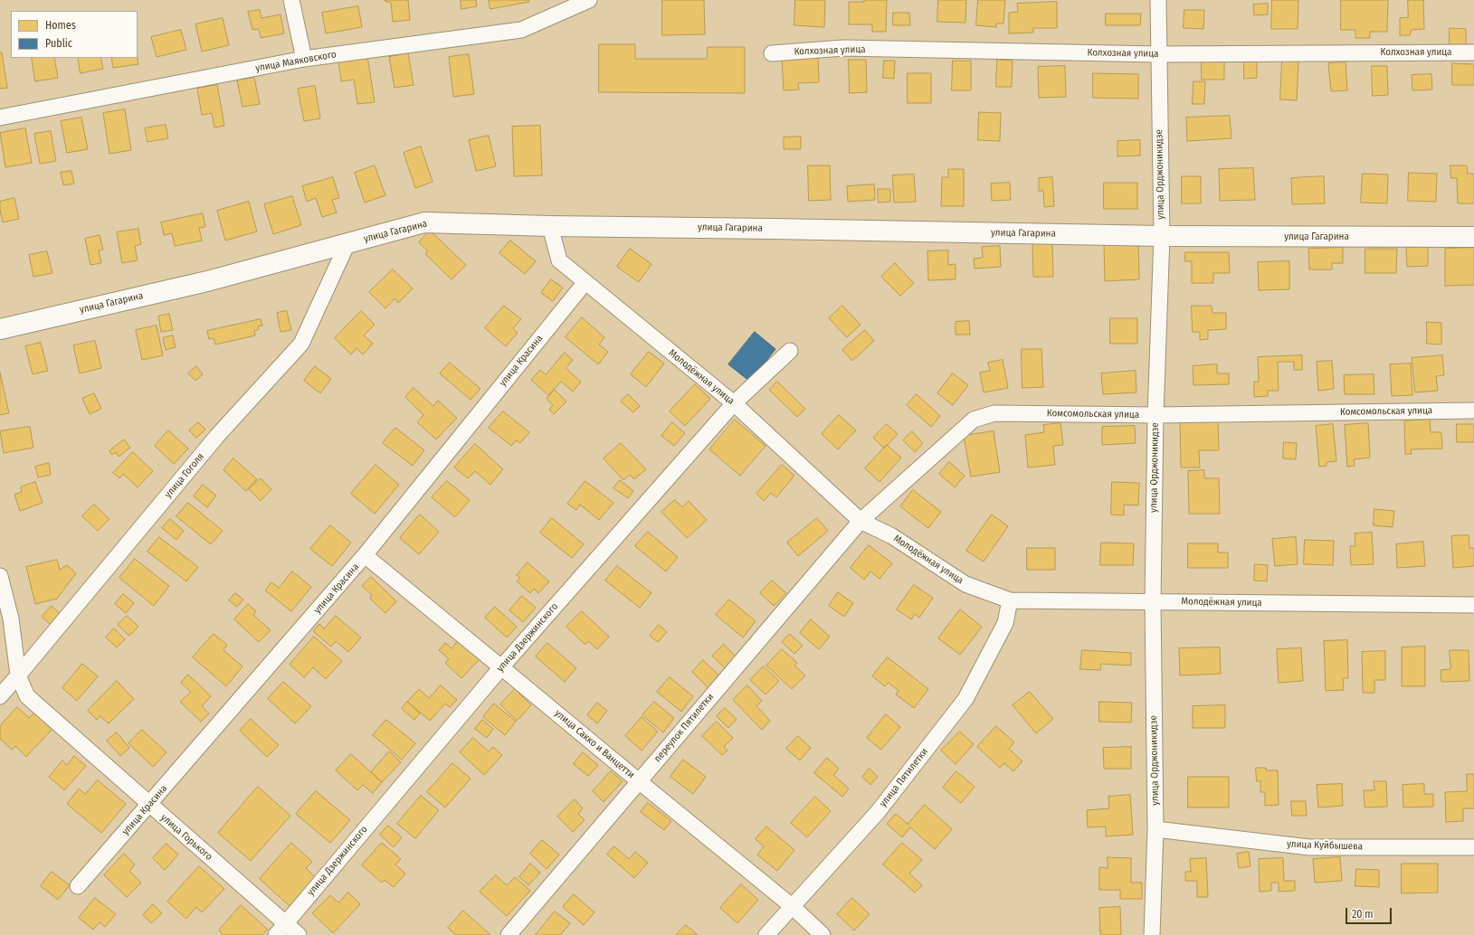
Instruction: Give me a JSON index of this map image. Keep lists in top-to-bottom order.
{
  "streets": {
    "main road": ["улица Гагарина"],
    "street": [
      "Колхозная улица",
      "улица Маяковского",
      "улица Орджоникидзе",
      "улица Красина",
      "Молодёжная улица",
      "Комсомольская улица",
      "улица Гоголя",
      "улица Дзержинского",
      "переулок Пятилетки",
      "улица Сакко и Ванцетти",
      "улица Пятилетки",
      "улица Горького",
      "улица Куйбышева"
    ]
  },
  "crossings": [
    ["Колхозная улица", "улица Орджоникидзе"],
    ["улица Орджоникидзе", "улица Гагарина"],
    ["улица Орджоникидзе", "Молодёжная улица"],
    ["улица Орджоникидзе", "Комсомольская улица"],
    ["улица Орджоникидзе", "улица Куйбышева"],
    ["улица Гагарина", "Молодёжная улица"],
    ["улица Гагарина", "улица Гоголя"],
    ["улица Красина", "Молодёжная улица"],
    ["улица Красина", "улица Сакко и Ванцетти"],
    ["улица Красина", "улица Горького"],
    ["Молодёжная улица", "Комсомольская улица"],
    ["Молодёжная улица", "улица Дзержинского"],
    ["Молодёжная улица", "переулок Пятилетки"],
    ["Молодёжная улица", "улица Пятилетки"],
    ["Комсомольская улица", "переулок Пятилетки"],
    ["улица Гоголя", "улица Горького"],
    ["улица Дзержинского", "улица Сакко и Ванцетти"],
    ["улица Дзержинского", "улица Горького"],
    ["переулок Пятилетки", "улица Сакко и Ванцетти"],
    ["улица Сакко и Ванцетти", "улица Пятилетки"]
  ],
  "legend": ["Homes", "Public"],
  "scale_bar": "20 m"
}
